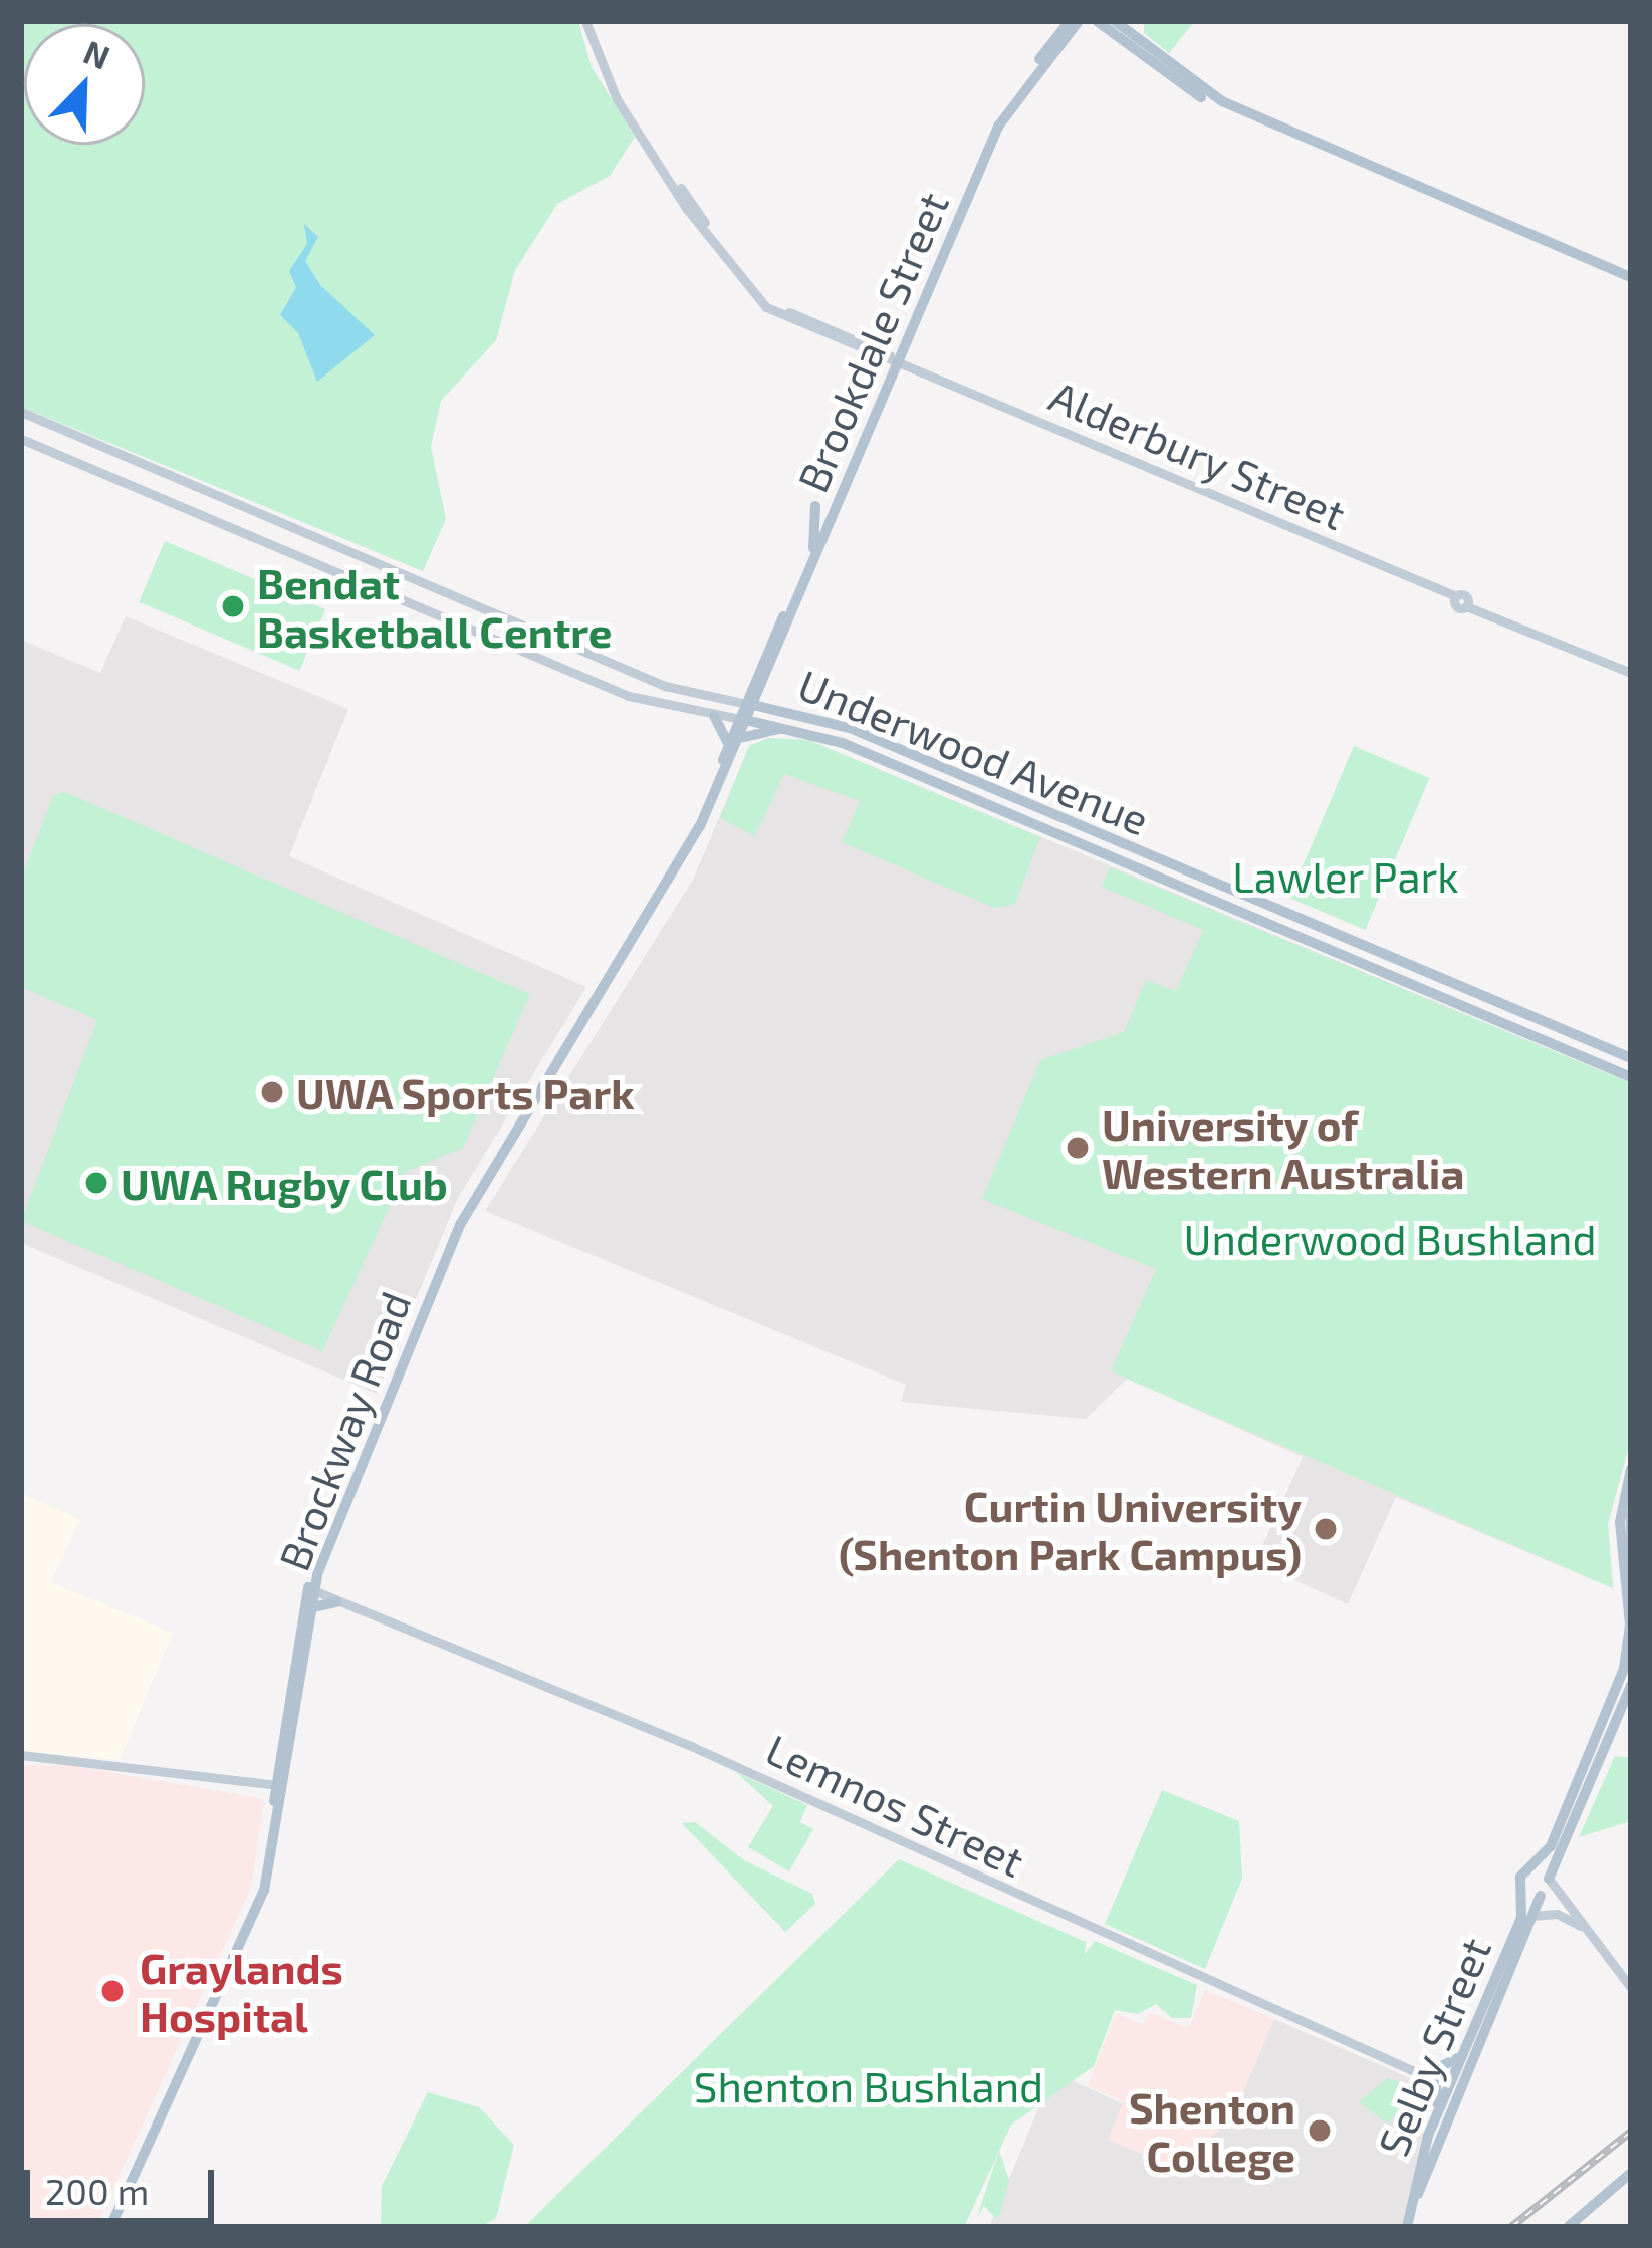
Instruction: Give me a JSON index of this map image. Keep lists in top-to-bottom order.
{
  "streets": {
    "main road": [
      "Brookdale Street",
      "Underwood Avenue",
      "Brockway Road",
      "Selby Street"
    ],
    "street": ["Alderbury Street", "Lemnos Street"]
  },
  "crossings": [
    ["Brookdale Street", "Alderbury Street"],
    ["Brookdale Street", "Underwood Avenue"],
    ["Brookdale Street", "Brockway Road"],
    ["Underwood Avenue", "Brockway Road"],
    ["Brockway Road", "Lemnos Street"],
    ["Lemnos Street", "Selby Street"]
  ],
  "parks": ["Lawler Park", "Underwood Bushland", "Shenton Bushland"],
  "places": [
    "Bendat Basketball Centre",
    "UWA Sports Park",
    "University of Western Australia",
    "UWA Rugby Club",
    "Curtin University (Shenton Park Campus)",
    "Graylands Hospital",
    "Shenton College"
  ],
  "scale_bar": "200 m",
  "north": "top right"
}
